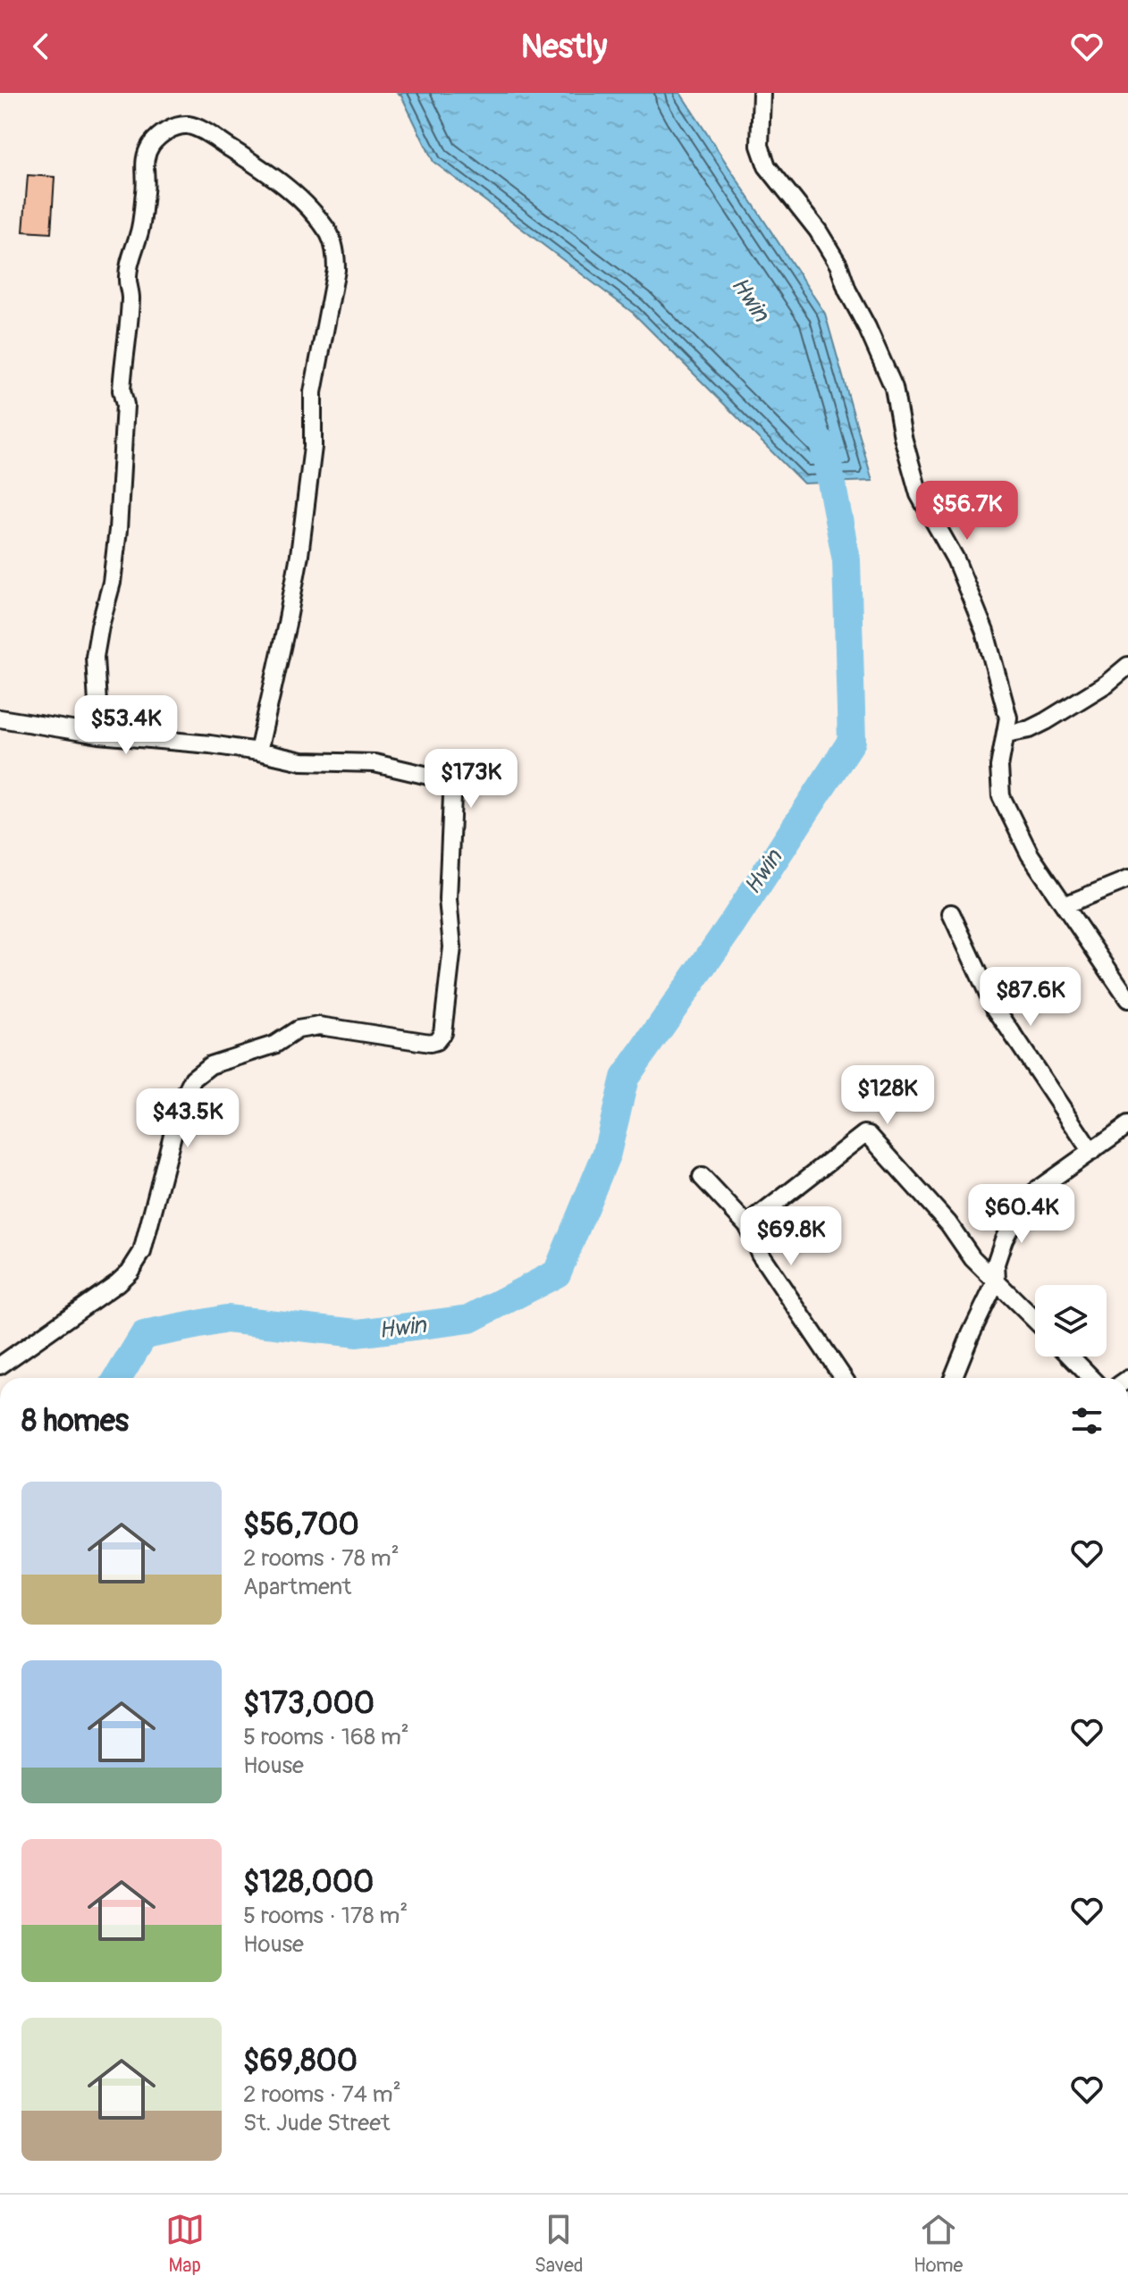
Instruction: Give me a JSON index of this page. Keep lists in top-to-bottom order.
{
  "water": ["Hwin"],
  "page": {
    "header": "Nestly",
    "price": [
      "$56.7K",
      "$53.4K",
      "$173K",
      "$87.6K",
      "$128K",
      "$43.5K",
      "$60.4K",
      "$69.8K"
    ],
    "heading": "8 homes",
    "list": [
      {
        "name": "$56,700",
        "note": "2 rooms · 78 m² · Apartment"
      },
      {
        "name": "$173,000",
        "note": "5 rooms · 168 m² · House"
      },
      {
        "name": "$128,000",
        "note": "5 rooms · 178 m² · House"
      },
      {
        "name": "$69,800",
        "note": "2 rooms · 74 m² · St. Jude Street"
      }
    ],
    "tabs": ["Map", "Saved", "Home"]
  }
}
